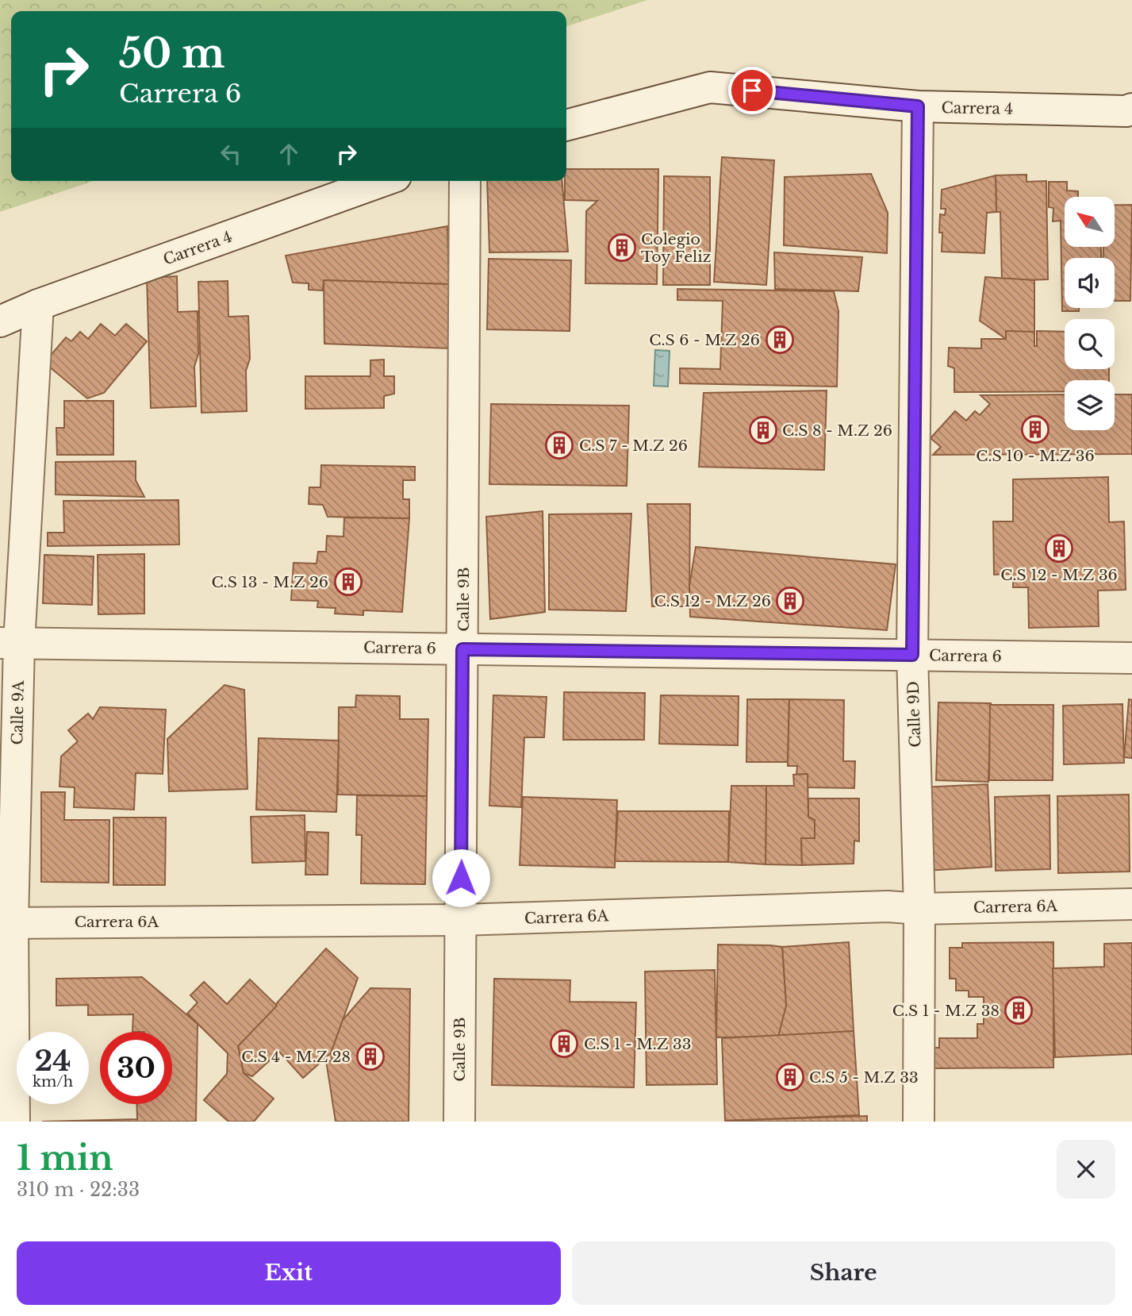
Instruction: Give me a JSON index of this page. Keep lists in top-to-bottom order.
{
  "streets": {
    "street": [
      "Carrera 4",
      "Calle 9B",
      "Carrera 6",
      "Calle 9A",
      "Calle 9D",
      "Carrera 6A"
    ]
  },
  "crossings": [
    ["Carrera 4", "Calle 9A"],
    ["Carrera 4", "Calle 9D"],
    ["Calle 9B", "Carrera 6"],
    ["Calle 9B", "Carrera 6A"],
    ["Carrera 6", "Calle 9A"],
    ["Carrera 6", "Calle 9D"],
    ["Calle 9A", "Carrera 6A"],
    ["Calle 9D", "Carrera 6A"]
  ],
  "places": {
    "building": [
      "Colegio Toy Feliz",
      "C.S 6 - M.Z 26",
      "C.S 10 - M.Z 36",
      "C.S 8 - M.Z 26",
      "C.S 7 - M.Z 26",
      "C.S 12 - M.Z 36",
      "C.S 13 - M.Z 26",
      "C.S 12 - M.Z 26",
      "C.S 1 - M.Z 38",
      "C.S 1 - M.Z 33",
      "C.S 4 - M.Z 28",
      "C.S 5 - M.Z 33"
    ]
  },
  "north": "top left",
  "page": {
    "turn": ["50 m", "Carrera 6"],
    "speed": "24 km/h",
    "limit": "30",
    "heading": ["1 min", "310 m · 22:33"],
    "buttons": ["Exit", "Share"]
  }
}
